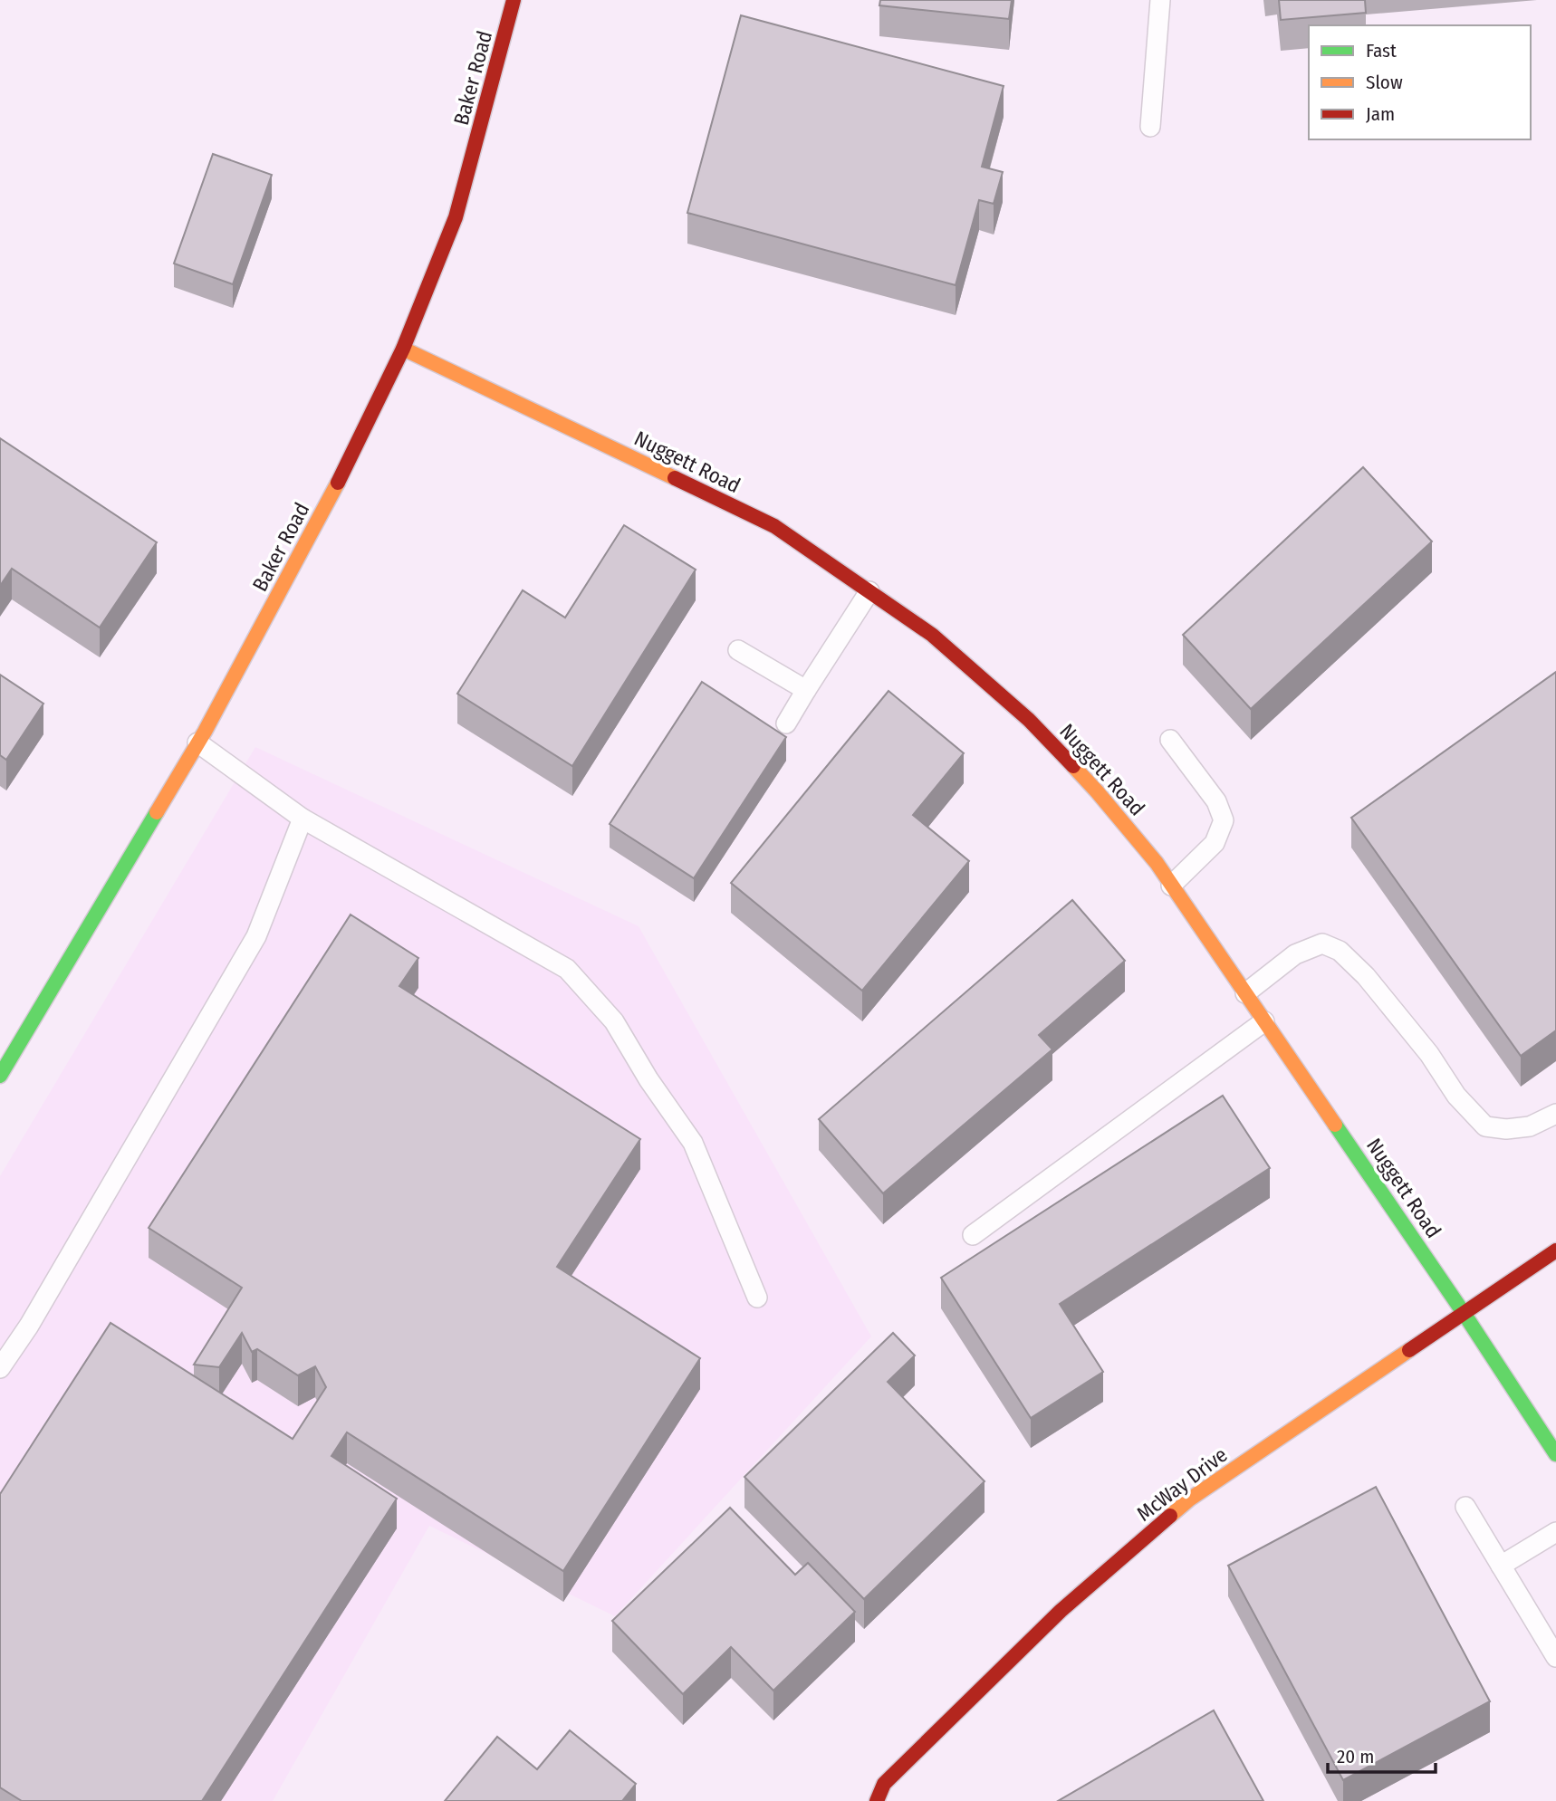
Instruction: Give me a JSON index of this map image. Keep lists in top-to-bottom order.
{
  "streets": {
    "street": ["Baker Road", "Nuggett Road", "McWay Drive"]
  },
  "crossings": [
    ["Baker Road", "Nuggett Road"],
    ["Nuggett Road", "McWay Drive"]
  ],
  "legend": ["Fast", "Slow", "Jam"],
  "scale_bar": "20 m"
}
